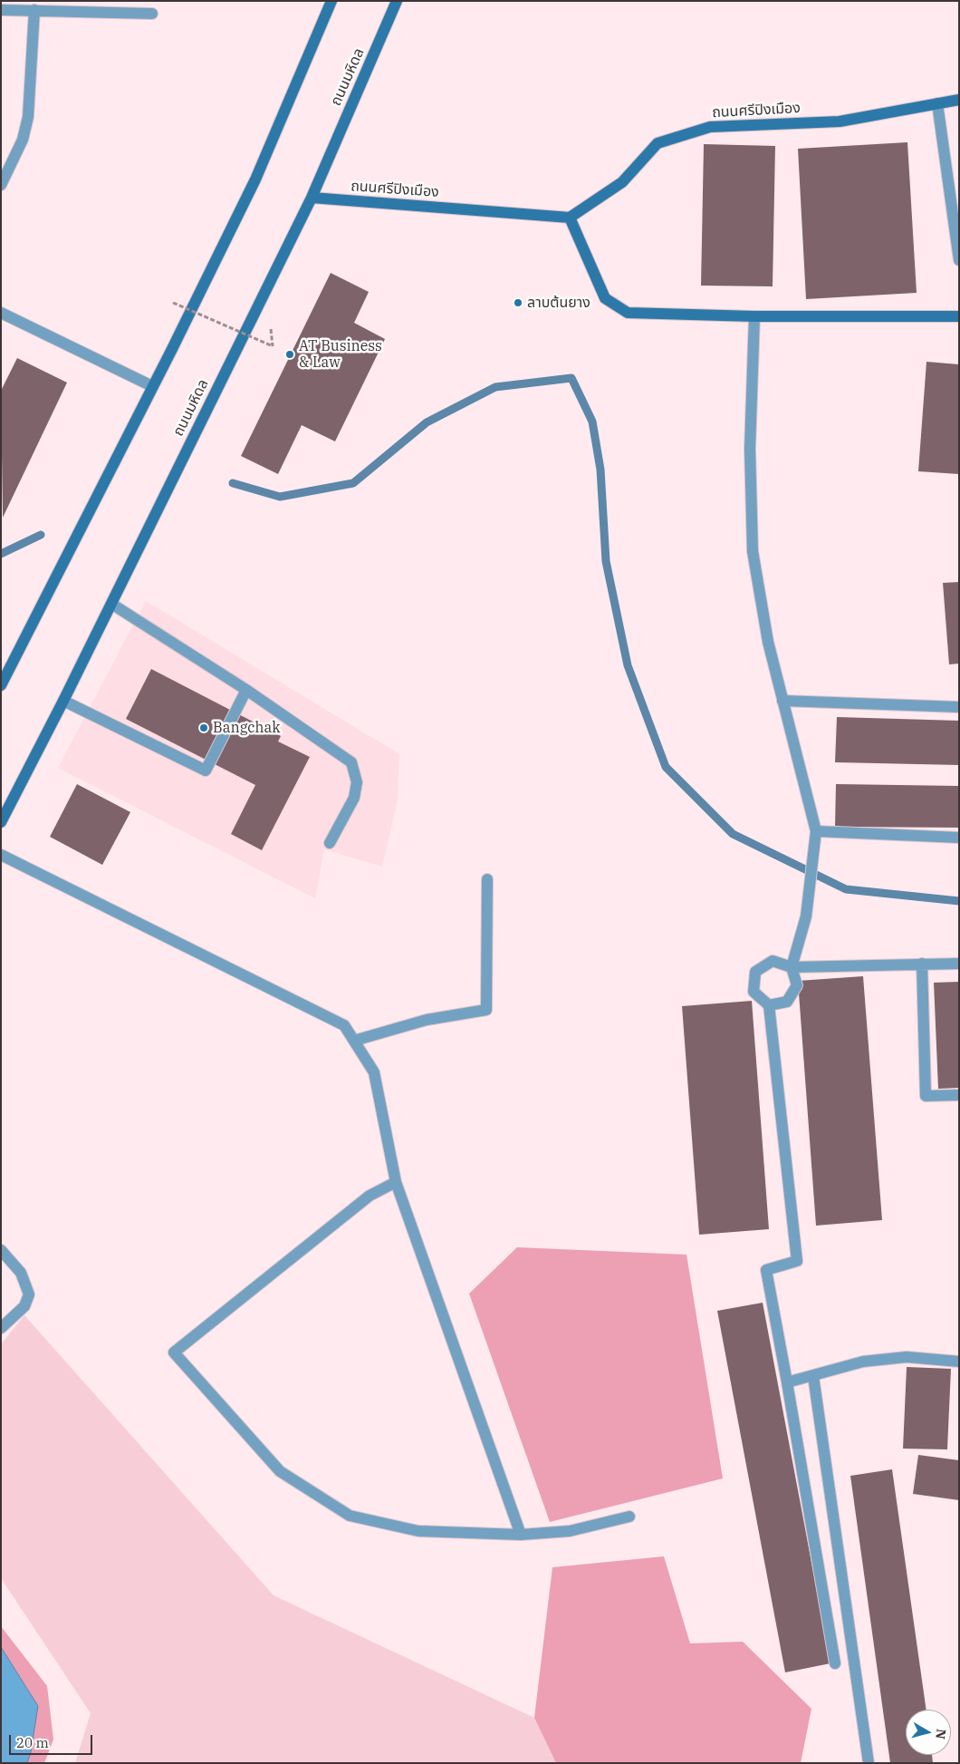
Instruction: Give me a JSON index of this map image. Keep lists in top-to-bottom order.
{
  "streets": {
    "main road": ["ถนนมหิดล", "ถนนศรีปิงเมือง"]
  },
  "crossings": [
    ["ถนนมหิดล", "ถนนศรีปิงเมือง"]
  ],
  "places": ["ลาบต้นยาง", "AT Business & Law", "Bangchak"],
  "scale_bar": "20 m",
  "north": "right"
}
